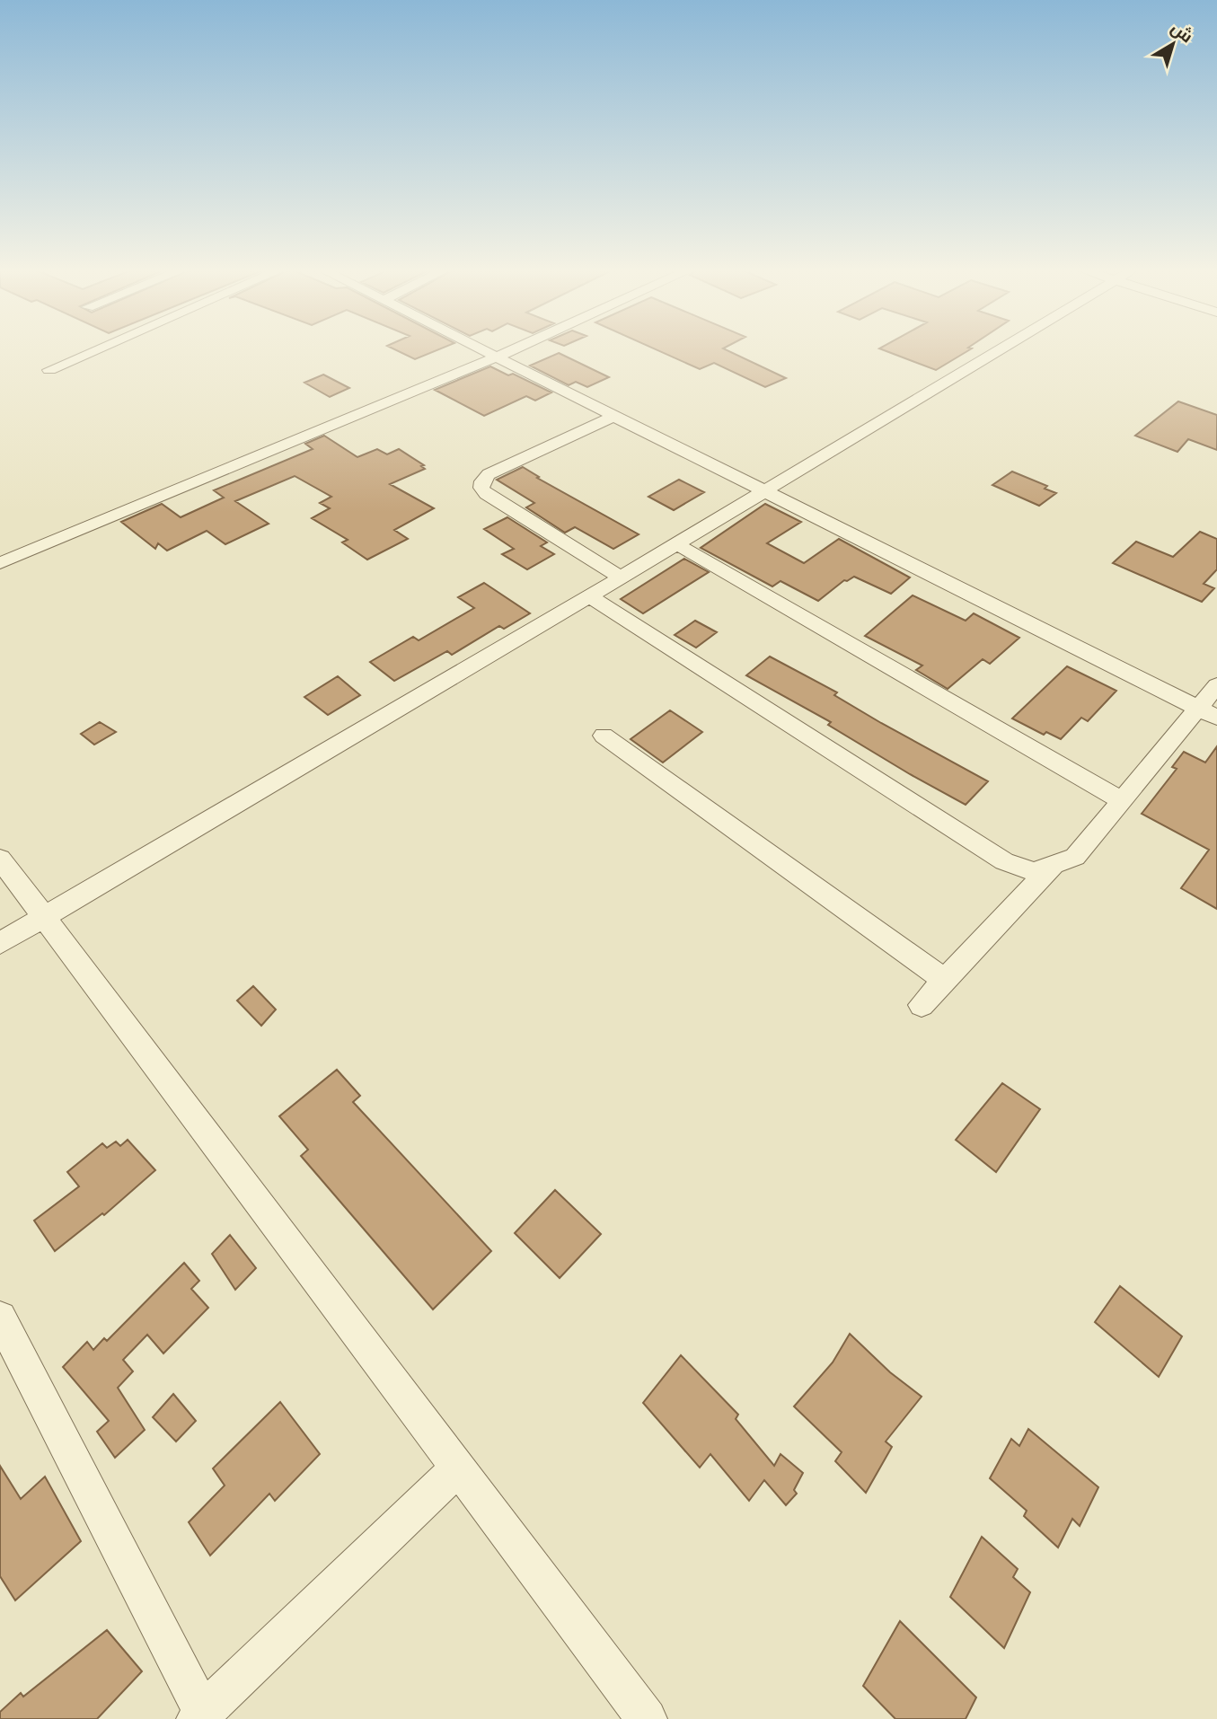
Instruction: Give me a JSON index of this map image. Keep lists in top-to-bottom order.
{
  "north": "top right"
}
